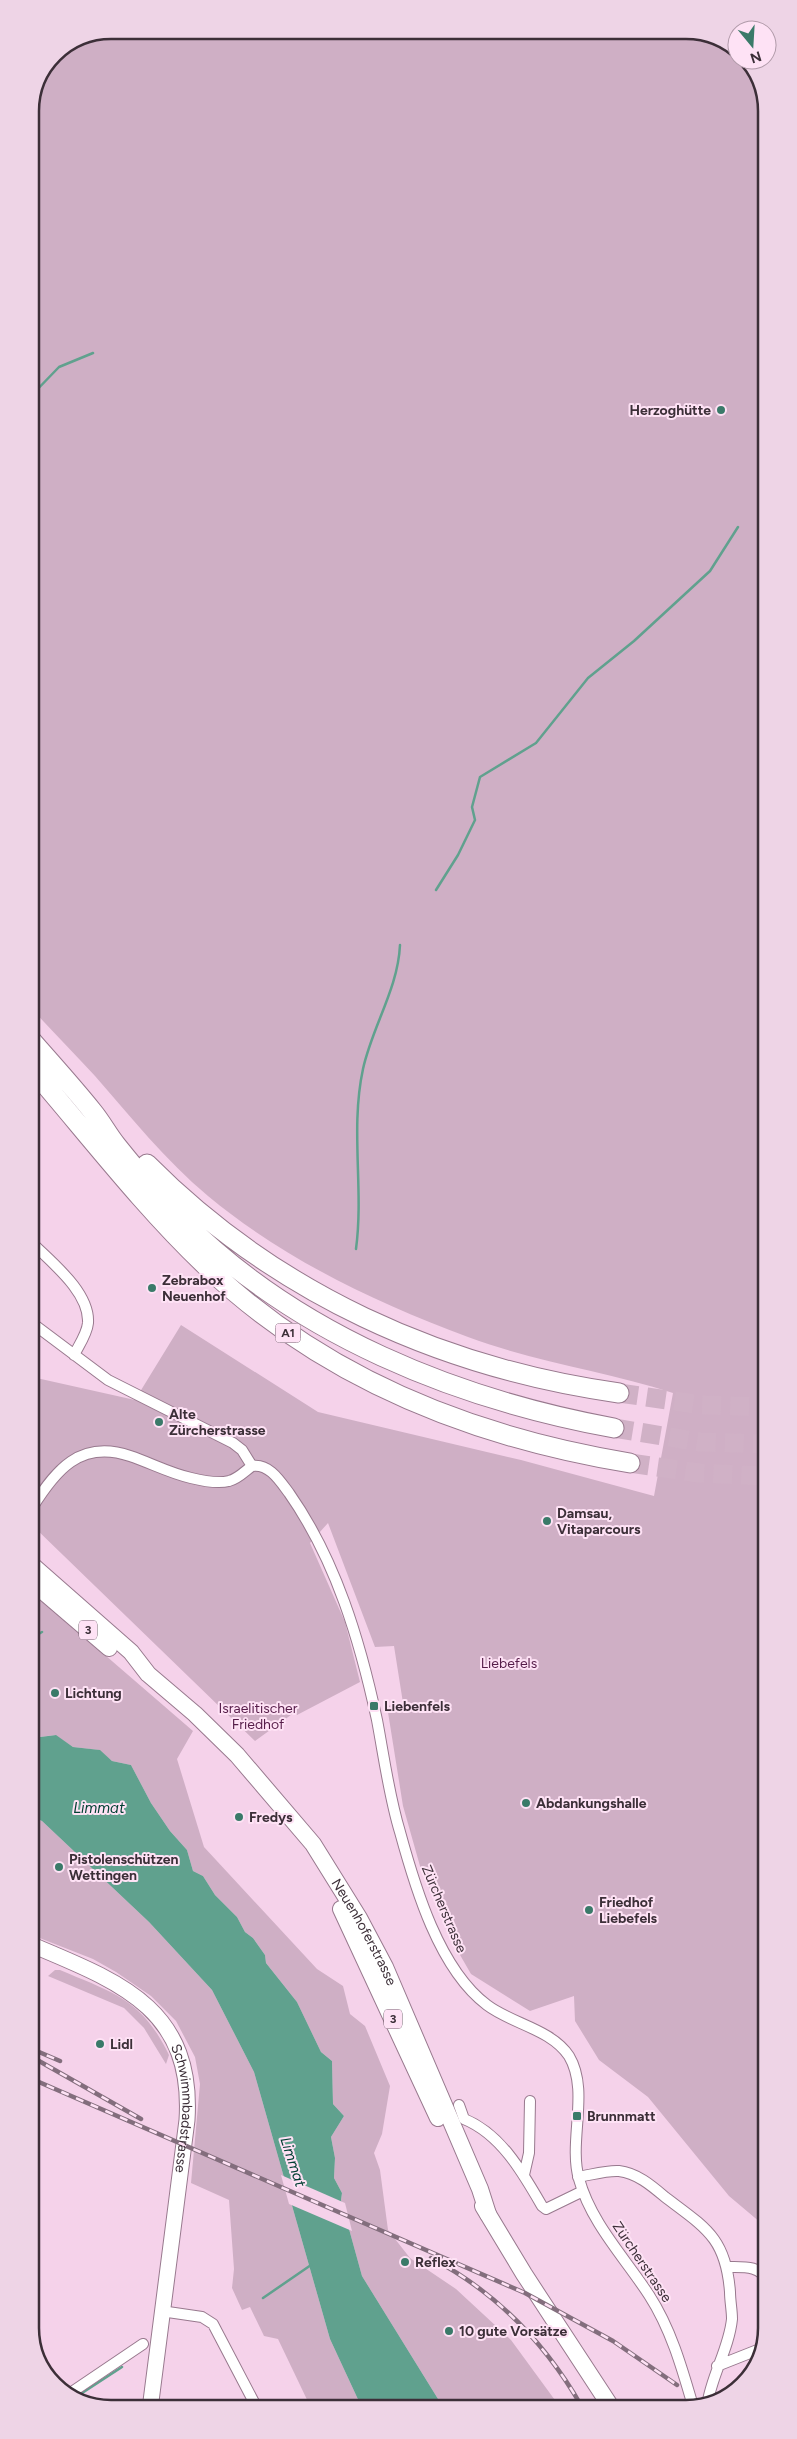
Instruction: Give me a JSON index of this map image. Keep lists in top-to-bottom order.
{
  "streets": {
    "highway": ["A1"],
    "main road": ["3", "Neuenhoferstrasse", "Schwimmbadstrasse"],
    "street": ["Zürcherstrasse"]
  },
  "water": ["Limmat"],
  "parks": ["Liebefels", "Israelitischer Friedhof"],
  "places": {
    "other": [
      "Herzoghütte",
      "Zebrabox Neuenhof",
      "Alte Zürcherstrasse",
      "Damsau, Vitaparcours",
      "Lichtung",
      "Abdankungshalle",
      "Fredys",
      "Pistolenschützen Wettingen",
      "Friedhof Liebefels",
      "Lidl",
      "Reflex",
      "10 gute Vorsätze"
    ],
    "transit": ["Liebenfels", "Brunnmatt"]
  },
  "north": "bottom"
}
